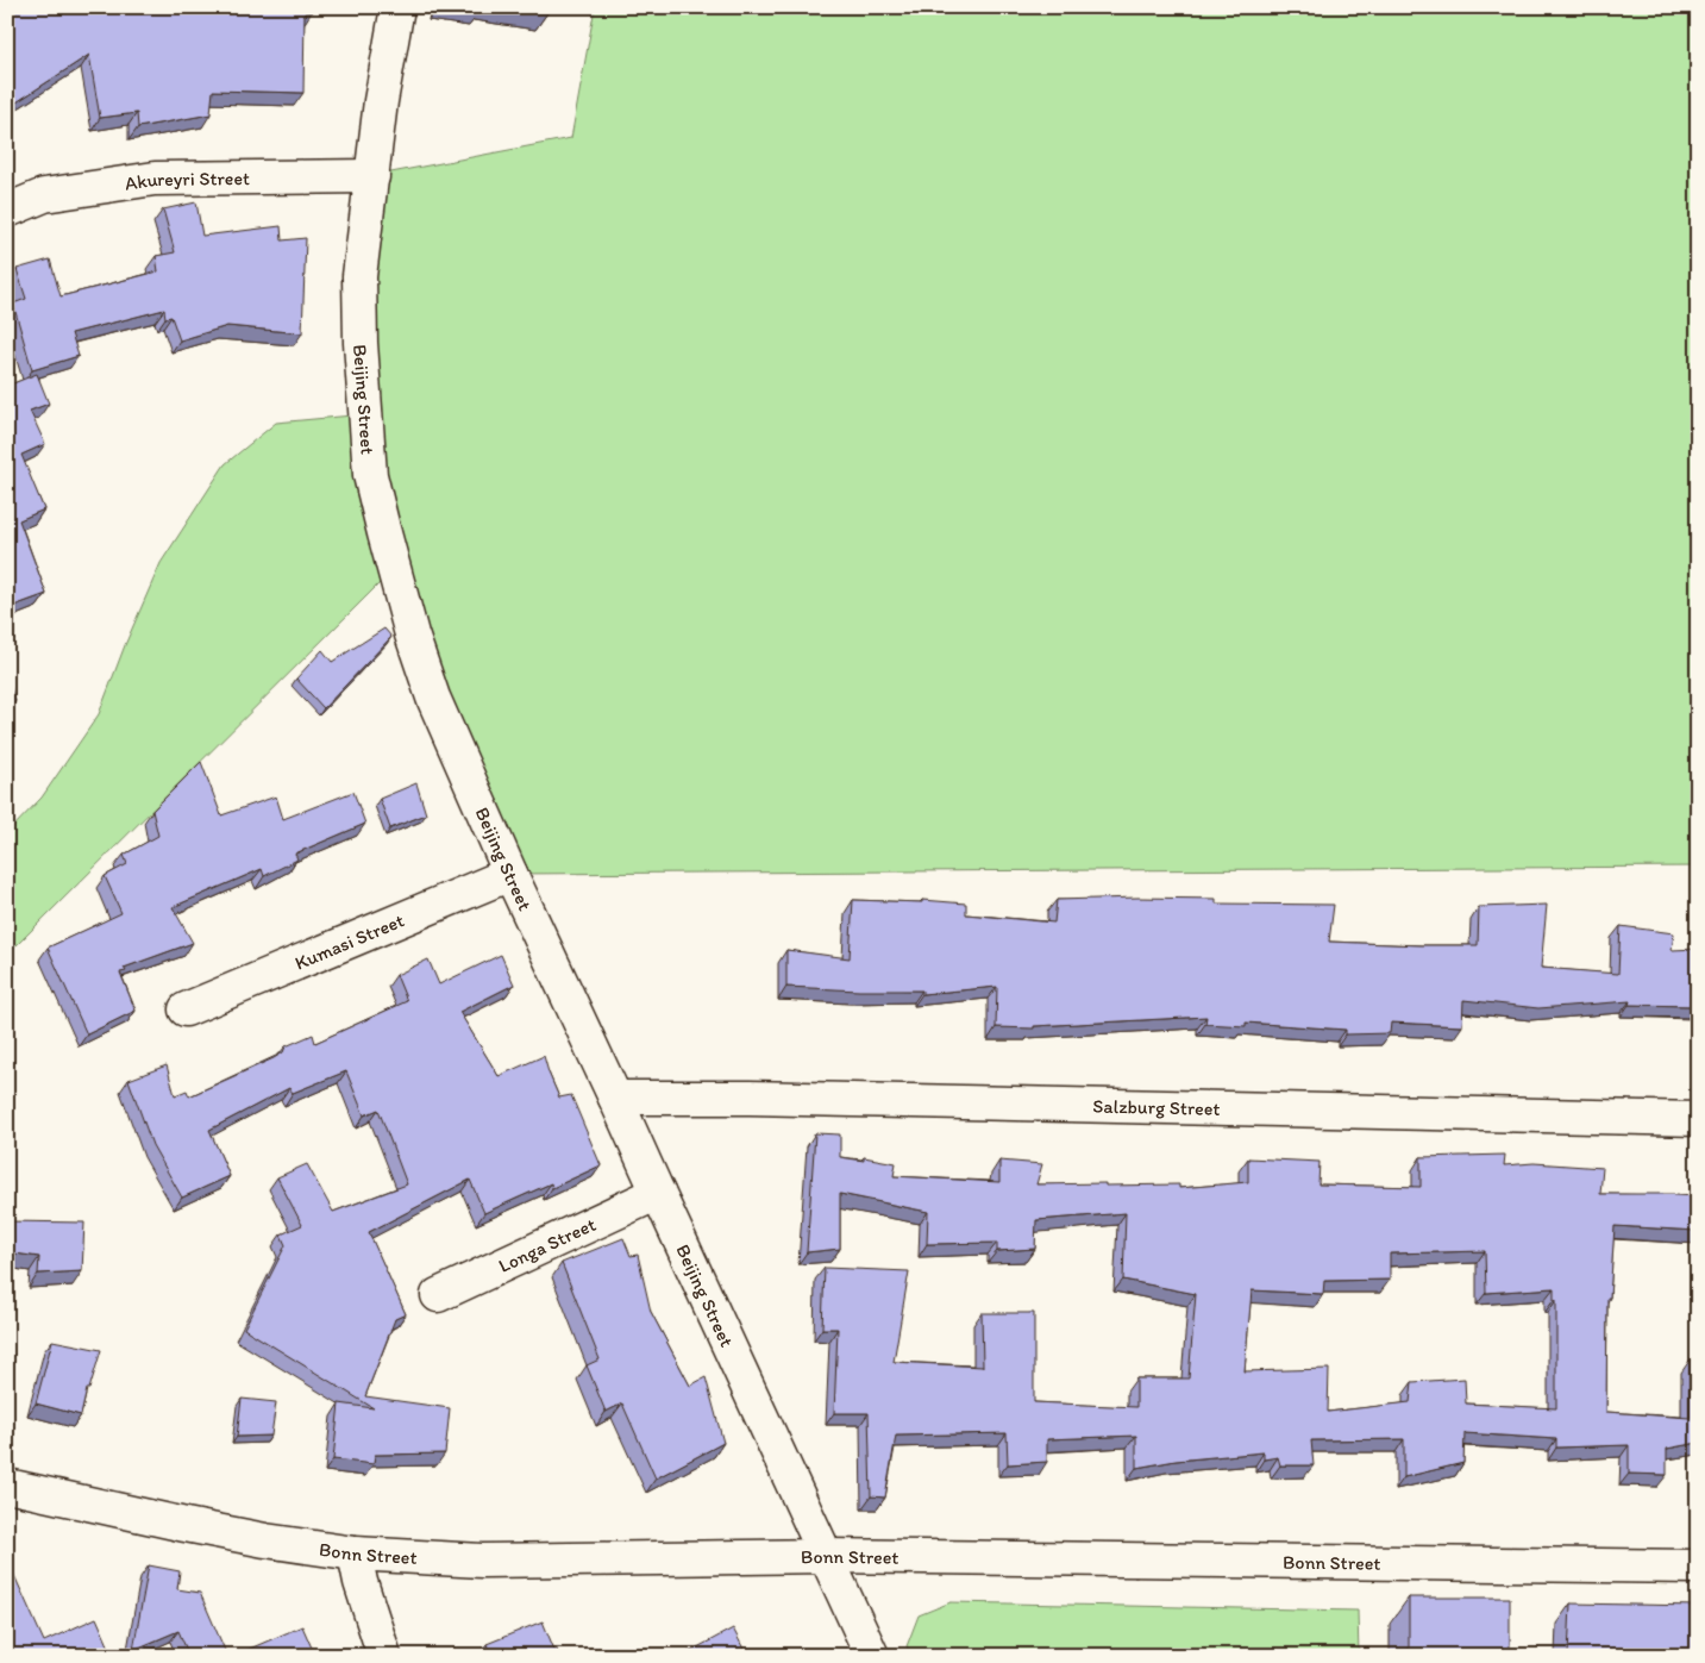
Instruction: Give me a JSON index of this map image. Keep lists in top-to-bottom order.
{
  "streets": {
    "street": [
      "Akureyri Street",
      "Beijing Street",
      "Kumasi Street",
      "Salzburg Street",
      "Longa Street",
      "Bonn Street"
    ]
  },
  "crossings": [
    ["Akureyri Street", "Beijing Street"],
    ["Beijing Street", "Kumasi Street"],
    ["Beijing Street", "Salzburg Street"],
    ["Beijing Street", "Longa Street"],
    ["Beijing Street", "Bonn Street"]
  ]
}
